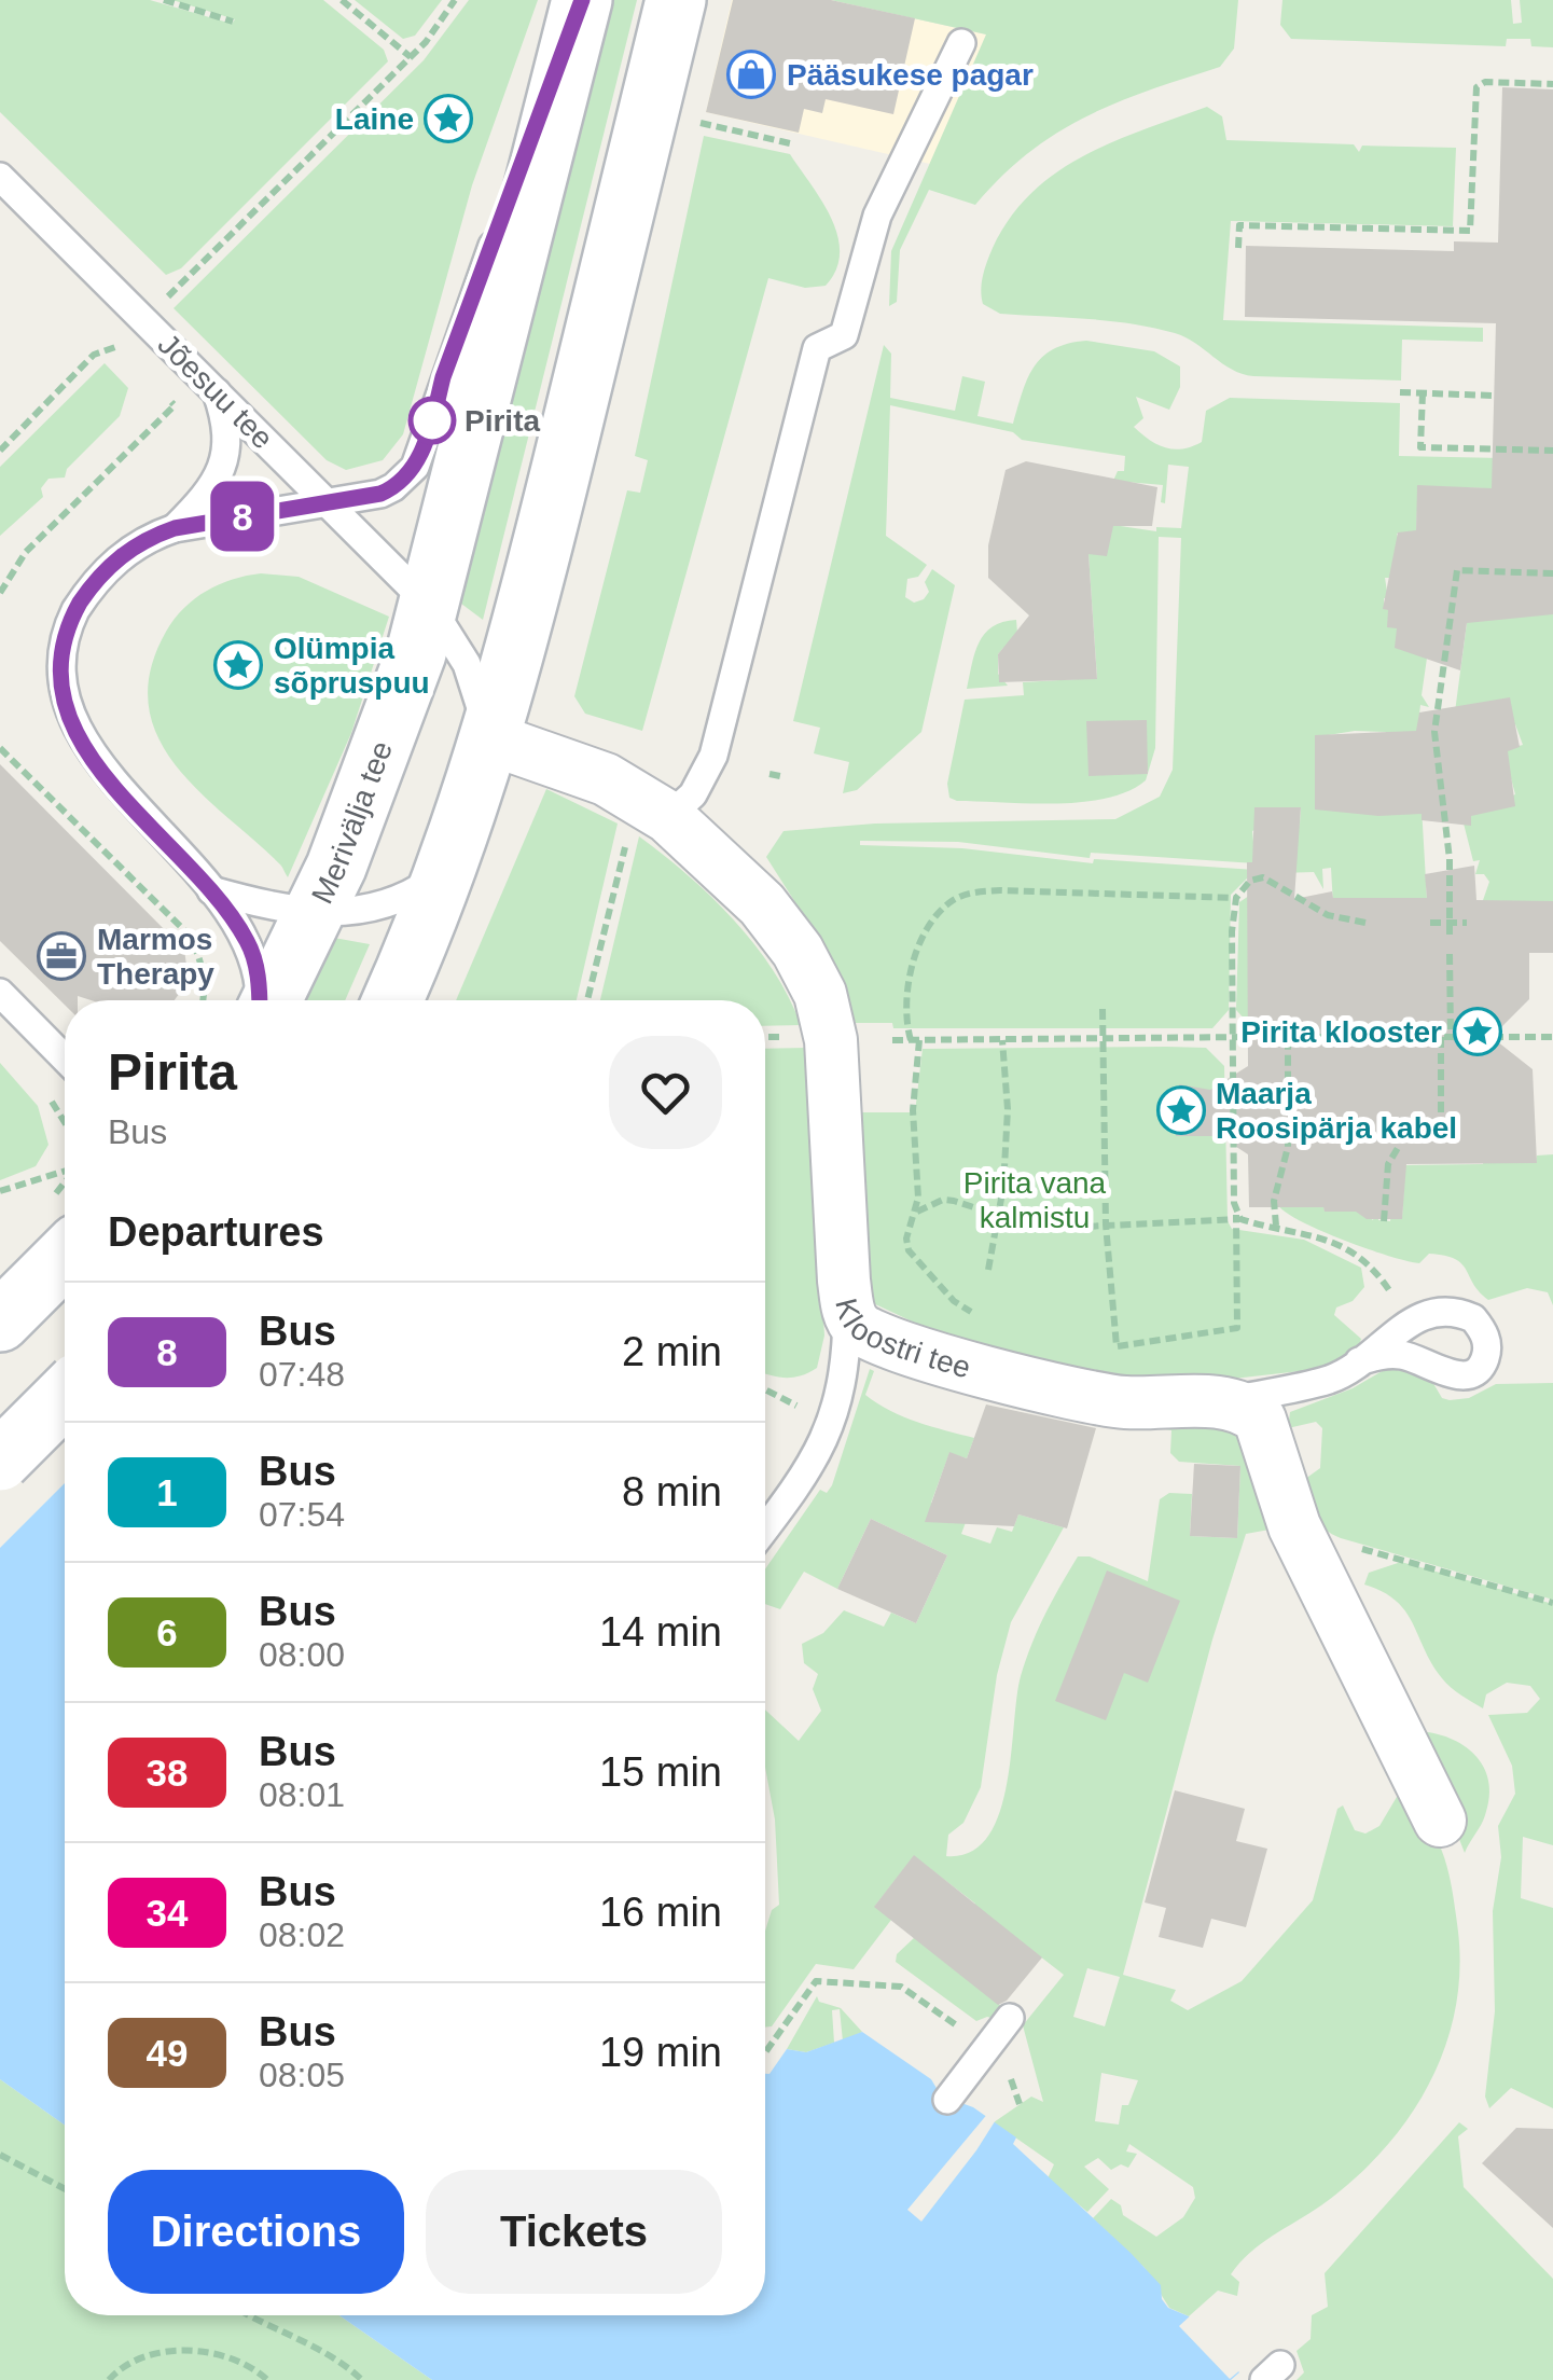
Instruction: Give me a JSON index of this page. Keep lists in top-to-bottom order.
{
  "streets": {
    "main road": ["Merivälja tee"],
    "street": ["Kloostri tee"],
    "lane": ["Jõesuu tee"]
  },
  "crossings": [
    ["Jõesuu tee", "Merivälja tee"],
    ["Jõesuu tee", "Kloostri tee"]
  ],
  "parks": ["Pirita vana kalmistu"],
  "places": {
    "shop": ["Pääsukese pagar"],
    "place": [
      "Laine",
      "Olümpia sõpruspuu",
      "Pirita klooster",
      "Maarja Roosipärja kabel"
    ],
    "other": ["Pirita"],
    "office": ["Marmos Therapy"]
  },
  "lines": ["bus line 8"],
  "page": {
    "on_map": "8",
    "heading": [
      ["Pirita", "Bus"],
      "Departures"
    ],
    "list": [
      {
        "mark": "8",
        "name": "Bus",
        "note": "07:48",
        "value": "2 min"
      },
      {
        "mark": "1",
        "name": "Bus",
        "note": "07:54",
        "value": "8 min"
      },
      {
        "mark": "6",
        "name": "Bus",
        "note": "08:00",
        "value": "14 min"
      },
      {
        "mark": "38",
        "name": "Bus",
        "note": "08:01",
        "value": "15 min"
      },
      {
        "mark": "34",
        "name": "Bus",
        "note": "08:02",
        "value": "16 min"
      },
      {
        "mark": "49",
        "name": "Bus",
        "note": "08:05",
        "value": "19 min"
      }
    ],
    "buttons": ["Directions", "Tickets"]
  }
}
